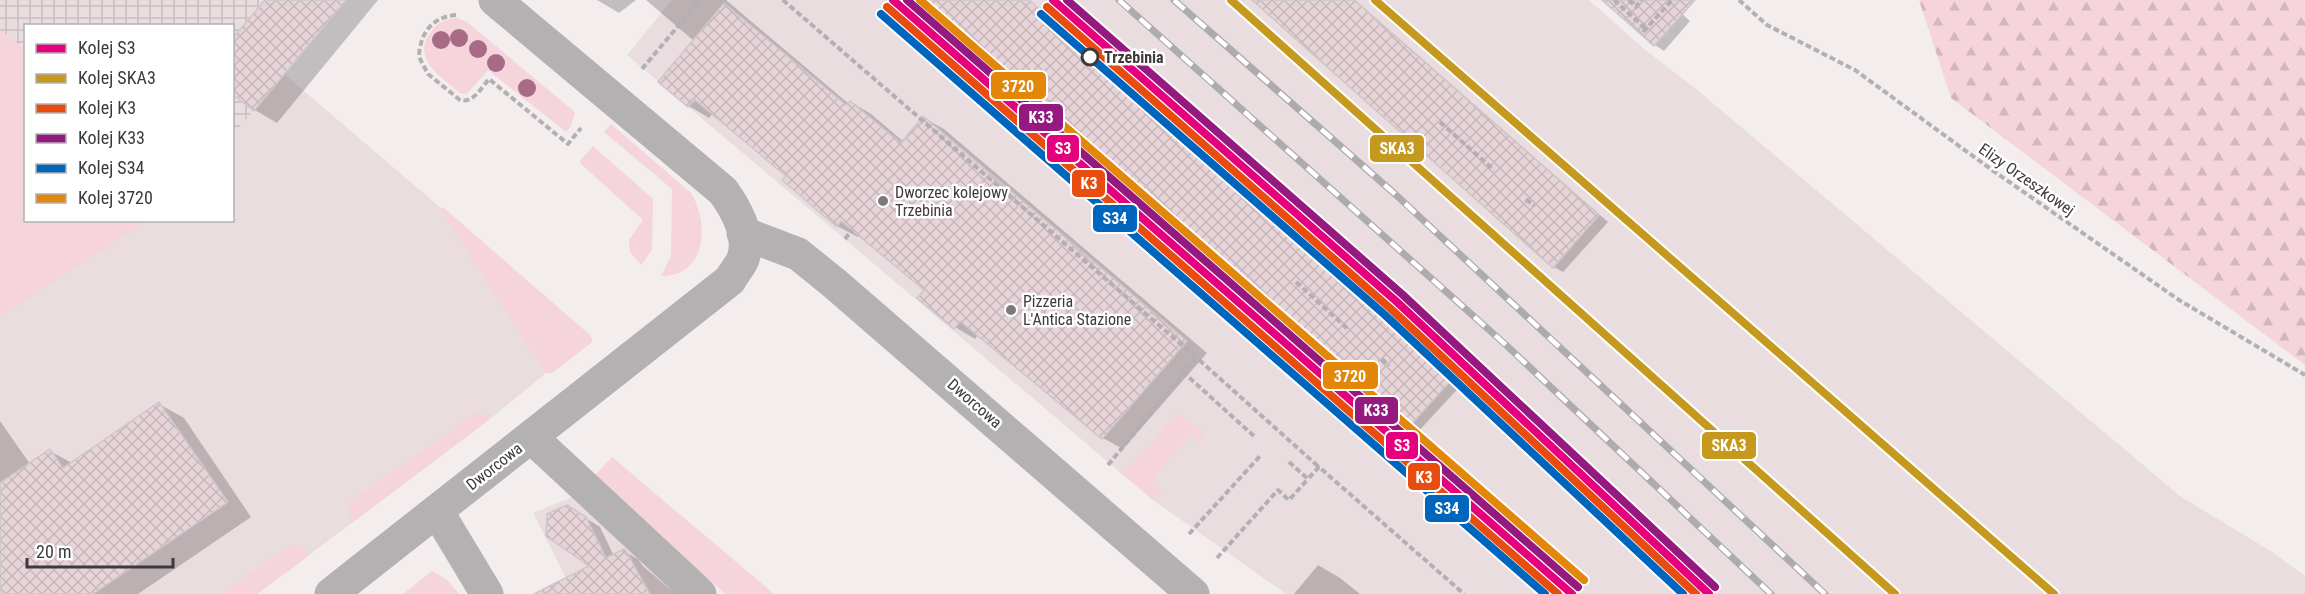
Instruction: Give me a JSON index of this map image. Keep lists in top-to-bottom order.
{
  "streets": {
    "street": ["Dworcowa"],
    "path": ["Elizy Orzeszkowej"]
  },
  "places": ["Trzebinia", "Dworzec kolejowy Trzebinia", "Pizzeria L'Antica Stazione"],
  "lines": [
    "rail line S3",
    "rail line SKA3",
    "rail line K33",
    "rail line 3720",
    "rail line K3",
    "rail line S34"
  ],
  "legend": [
    "Kolej S3",
    "Kolej SKA3",
    "Kolej K3",
    "Kolej K33",
    "Kolej S34",
    "Kolej 3720"
  ],
  "scale_bar": "20 m"
}
